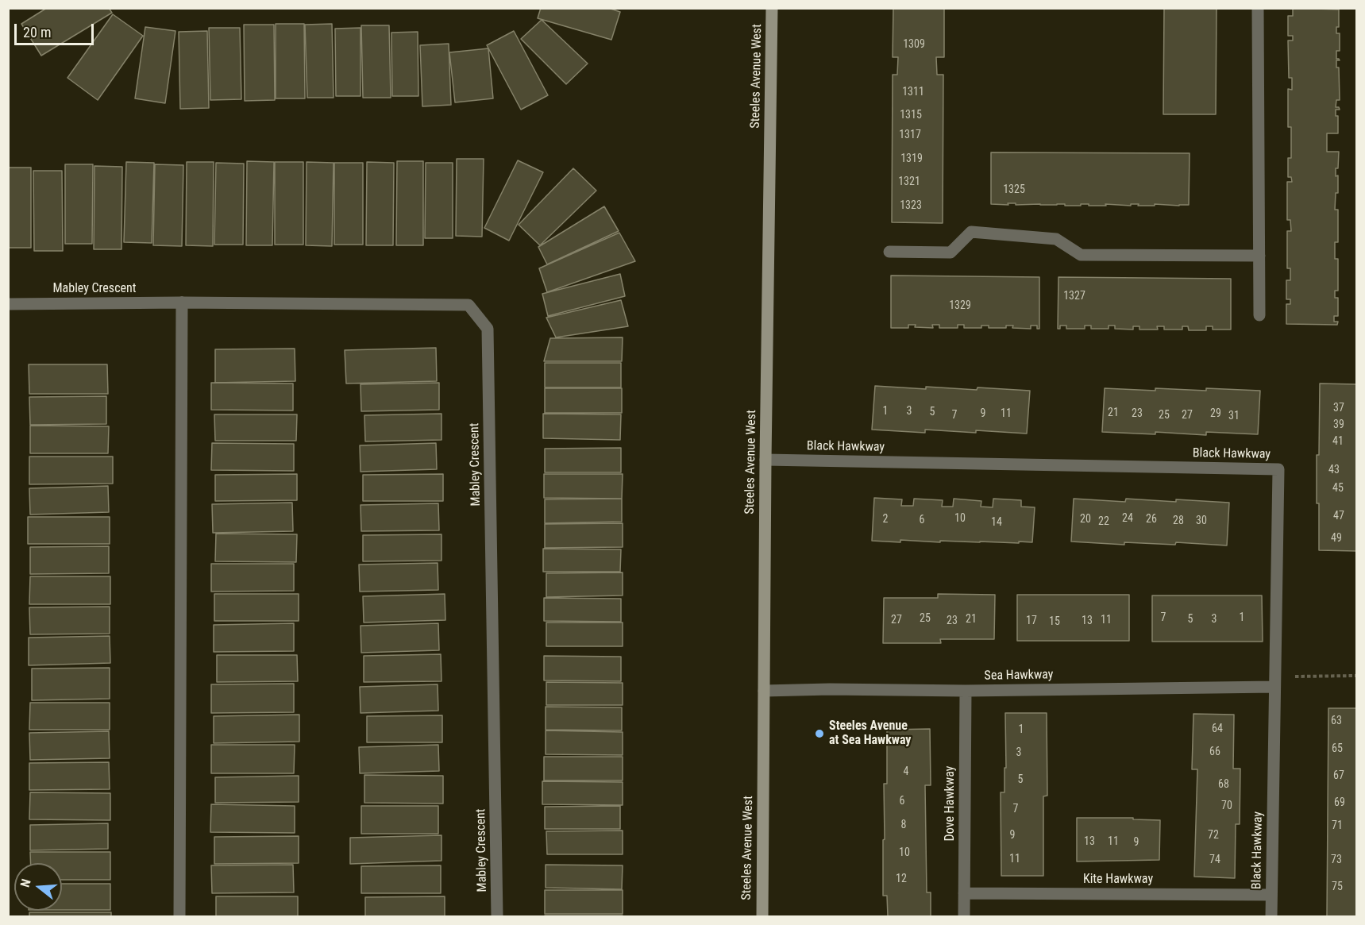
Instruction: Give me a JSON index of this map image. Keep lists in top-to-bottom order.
{
  "streets": {
    "main road": ["Steeles Avenue West"],
    "street": [
      "Mabley Crescent",
      "Black Hawkway",
      "Sea Hawkway",
      "Dove Hawkway",
      "Kite Hawkway"
    ]
  },
  "crossings": [
    ["Steeles Avenue West", "Black Hawkway"],
    ["Steeles Avenue West", "Sea Hawkway"],
    ["Black Hawkway", "Sea Hawkway"],
    ["Black Hawkway", "Kite Hawkway"],
    ["Sea Hawkway", "Dove Hawkway"],
    ["Dove Hawkway", "Kite Hawkway"]
  ],
  "places": ["Steeles Avenue at Sea Hawkway"],
  "house_numbers": [
    "1309",
    "1311",
    "1315",
    "1317",
    "1319",
    "1321",
    "1325",
    "1323",
    "1327",
    "1329",
    "37",
    "1",
    "3",
    "5",
    "21",
    "9",
    "11",
    "23",
    "29",
    "7",
    "25",
    "27",
    "31",
    "39",
    "41",
    "43",
    "45",
    "47",
    "10",
    "24",
    "2",
    "20",
    "26",
    "6",
    "28",
    "30",
    "22",
    "14",
    "49",
    "7",
    "1",
    "25",
    "21",
    "5",
    "3",
    "27",
    "11",
    "23",
    "17",
    "13",
    "15",
    "63",
    "64",
    "1",
    "65",
    "66",
    "3",
    "4",
    "67",
    "5",
    "68",
    "6",
    "69",
    "70",
    "7",
    "8",
    "71",
    "9",
    "72",
    "13",
    "11",
    "9",
    "10",
    "11",
    "74",
    "73",
    "12",
    "75"
  ],
  "scale_bar": "20 m",
  "north": "left"
}
